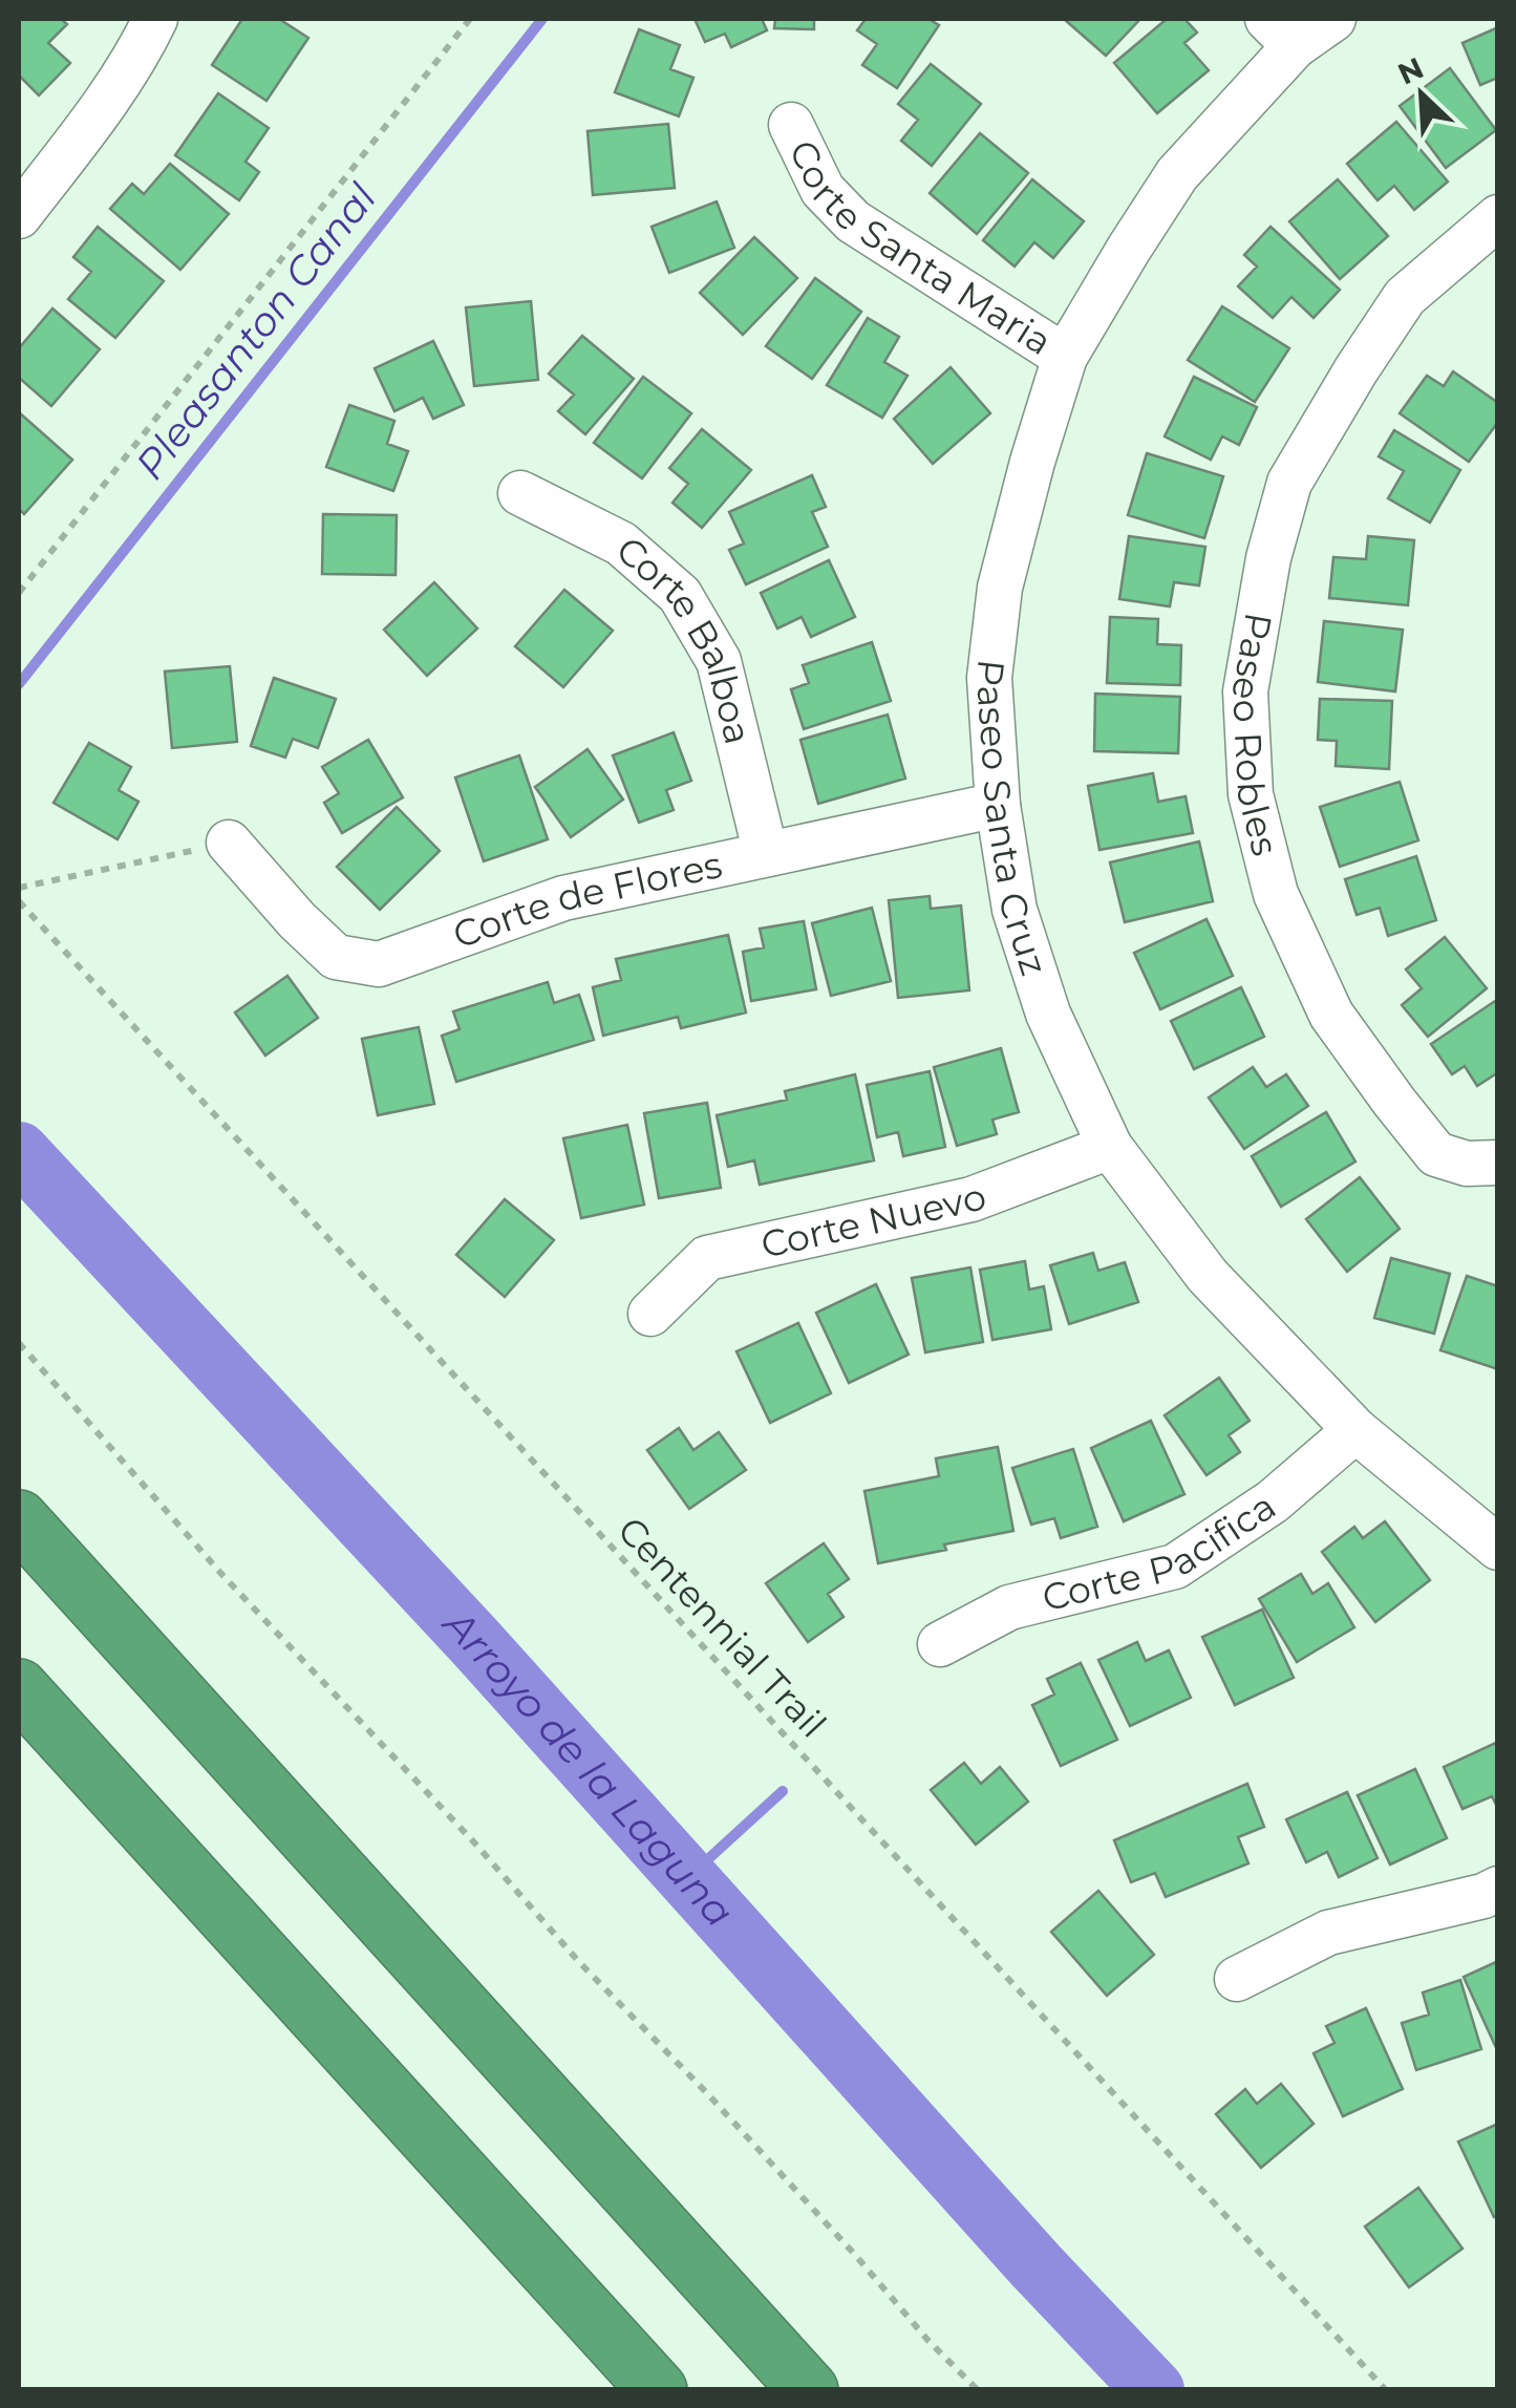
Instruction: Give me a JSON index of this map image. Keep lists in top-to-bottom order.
{
  "streets": {
    "street": [
      "Corte Santa Maria",
      "Corte Balboa",
      "Paseo Robles",
      "Paseo Santa Cruz",
      "Corte de Flores",
      "Corte Nuevo",
      "Corte Pacifica"
    ],
    "path": ["Centennial Trail"]
  },
  "crossings": [
    ["Corte Santa Maria", "Paseo Santa Cruz"],
    ["Corte Balboa", "Corte de Flores"],
    ["Paseo Santa Cruz", "Corte de Flores"],
    ["Paseo Santa Cruz", "Corte Nuevo"],
    ["Paseo Santa Cruz", "Corte Pacifica"]
  ],
  "water": ["Pleasanton Canal", "Arroyo de la Laguna"],
  "north": "top left"
}
